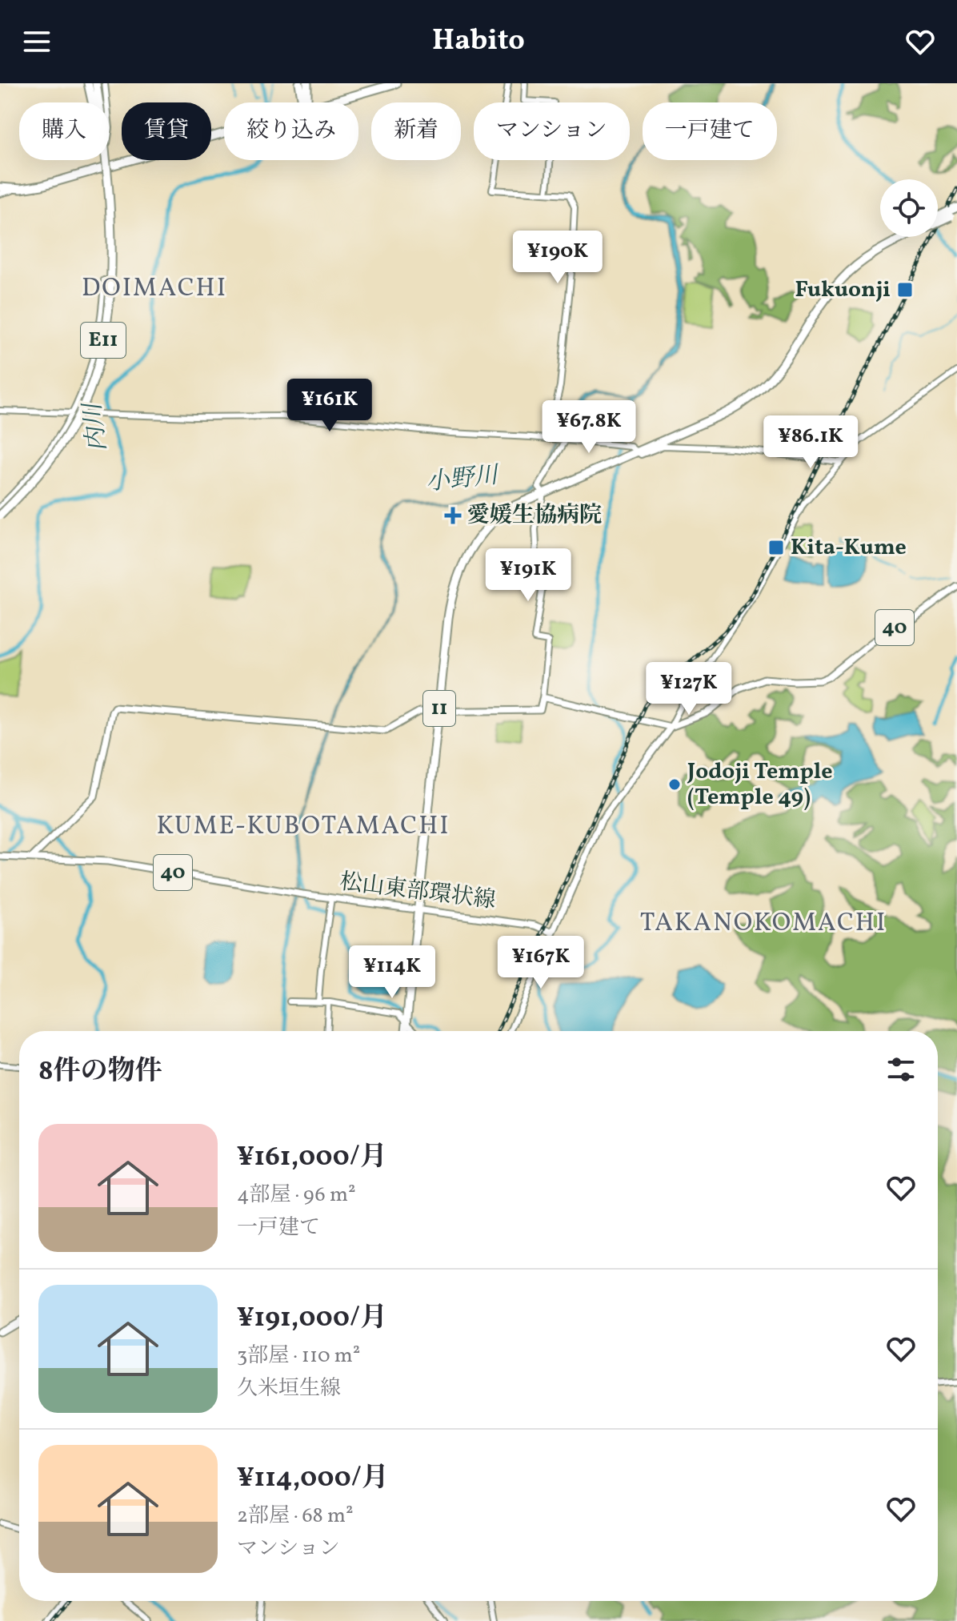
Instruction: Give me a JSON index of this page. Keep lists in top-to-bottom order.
{
  "streets": {
    "highway": ["E11", "11"],
    "main road": ["40", "松山東部環状線"]
  },
  "crossings": [
    ["11", "松山東部環状線"]
  ],
  "districts": ["DOIMACHI", "KUME-KUBOTAMACHI", "TAKANOKOMACHI"],
  "water": ["内川", "小野川"],
  "places": {
    "transit": ["Fukuonji", "Kita-Kume"],
    "health": ["愛媛生協病院"],
    "other": ["Jodoji Temple (Temple 49)"]
  },
  "page": {
    "header": "Habito",
    "chip": [
      "購入",
      "賃貸",
      "絞り込み",
      "新着",
      "マンション",
      "一戸建て"
    ],
    "price": [
      "¥190K",
      "¥161K",
      "¥67.8K",
      "¥86.1K",
      "¥191K",
      "¥127K",
      "¥167K",
      "¥114K"
    ],
    "heading": "8件の物件",
    "list": [
      {
        "name": "¥161,000/月",
        "note": "4部屋 · 96 m² · 一戸建て"
      },
      {
        "name": "¥191,000/月",
        "note": "3部屋 · 110 m² · 久米垣生線"
      },
      {
        "name": "¥114,000/月",
        "note": "2部屋 · 68 m² · マンション"
      }
    ]
  }
}
